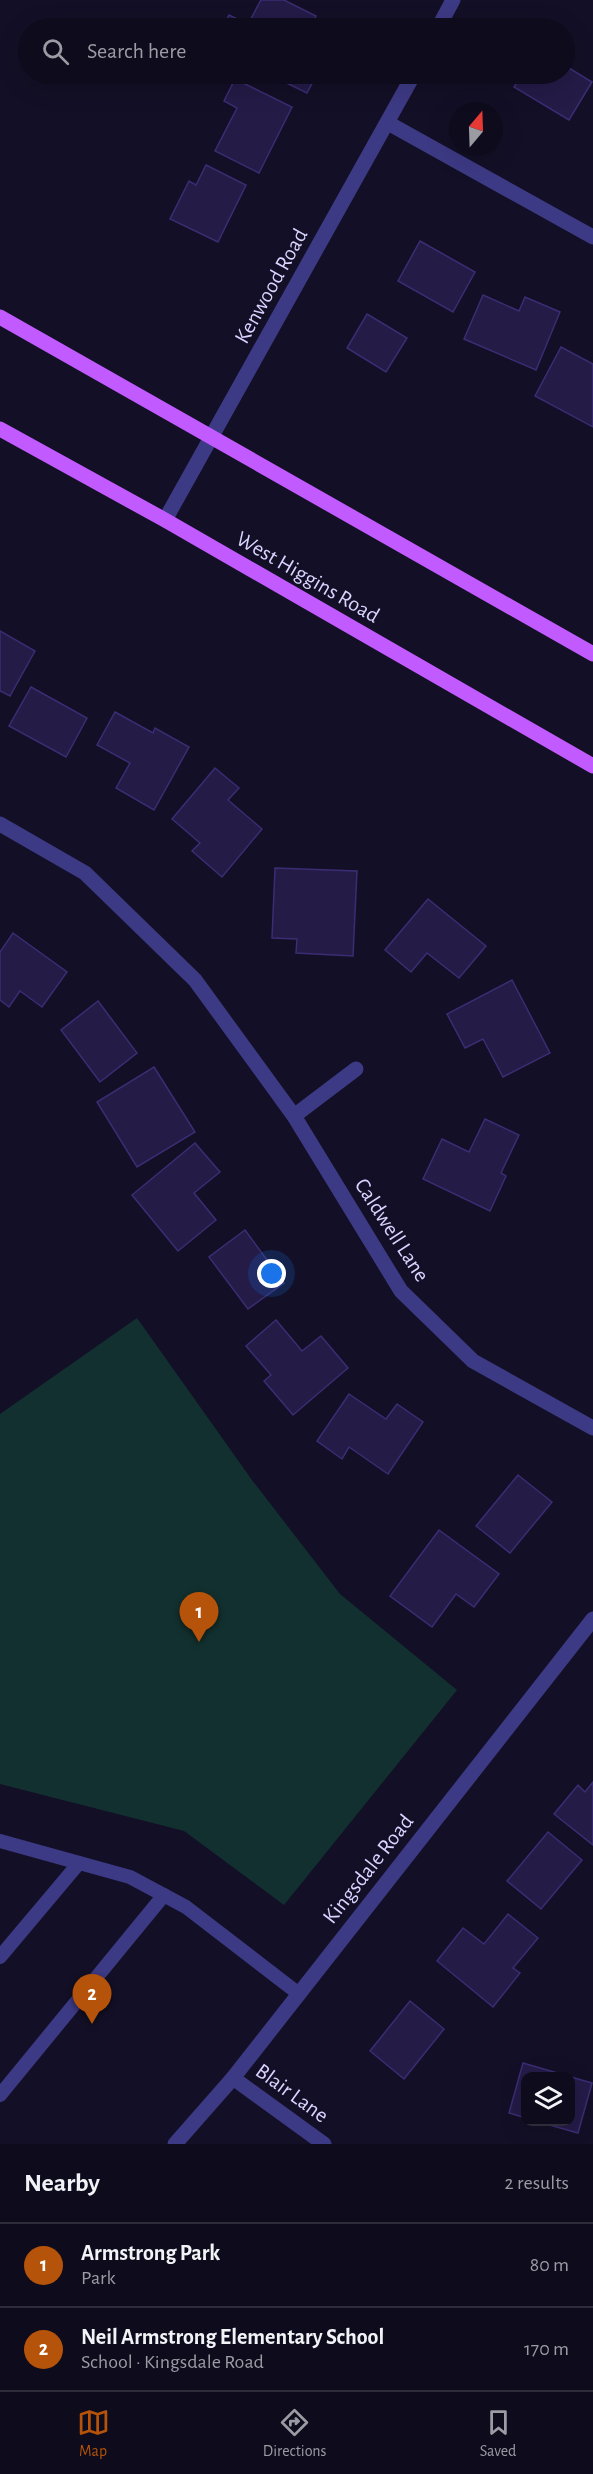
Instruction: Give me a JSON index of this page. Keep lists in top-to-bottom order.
{
  "streets": {
    "main road": ["West Higgins Road"],
    "street": [
      "Kenwood Road",
      "Caldwell Lane",
      "Kingsdale Road",
      "Blair Lane"
    ]
  },
  "crossings": [
    ["Kenwood Road", "West Higgins Road"],
    ["Kingsdale Road", "Blair Lane"]
  ],
  "north": "top",
  "page": {
    "search": "Search here",
    "pins": ["1", "2"],
    "heading": ["Nearby", "2 results"],
    "list": [
      {
        "mark": "1",
        "name": "Armstrong Park",
        "note": "Park",
        "value": "80 m"
      },
      {
        "mark": "2",
        "name": "Neil Armstrong Elementary School",
        "note": "School · Kingsdale Road",
        "value": "170 m"
      }
    ],
    "nav": ["Map", "Directions", "Saved"]
  }
}
